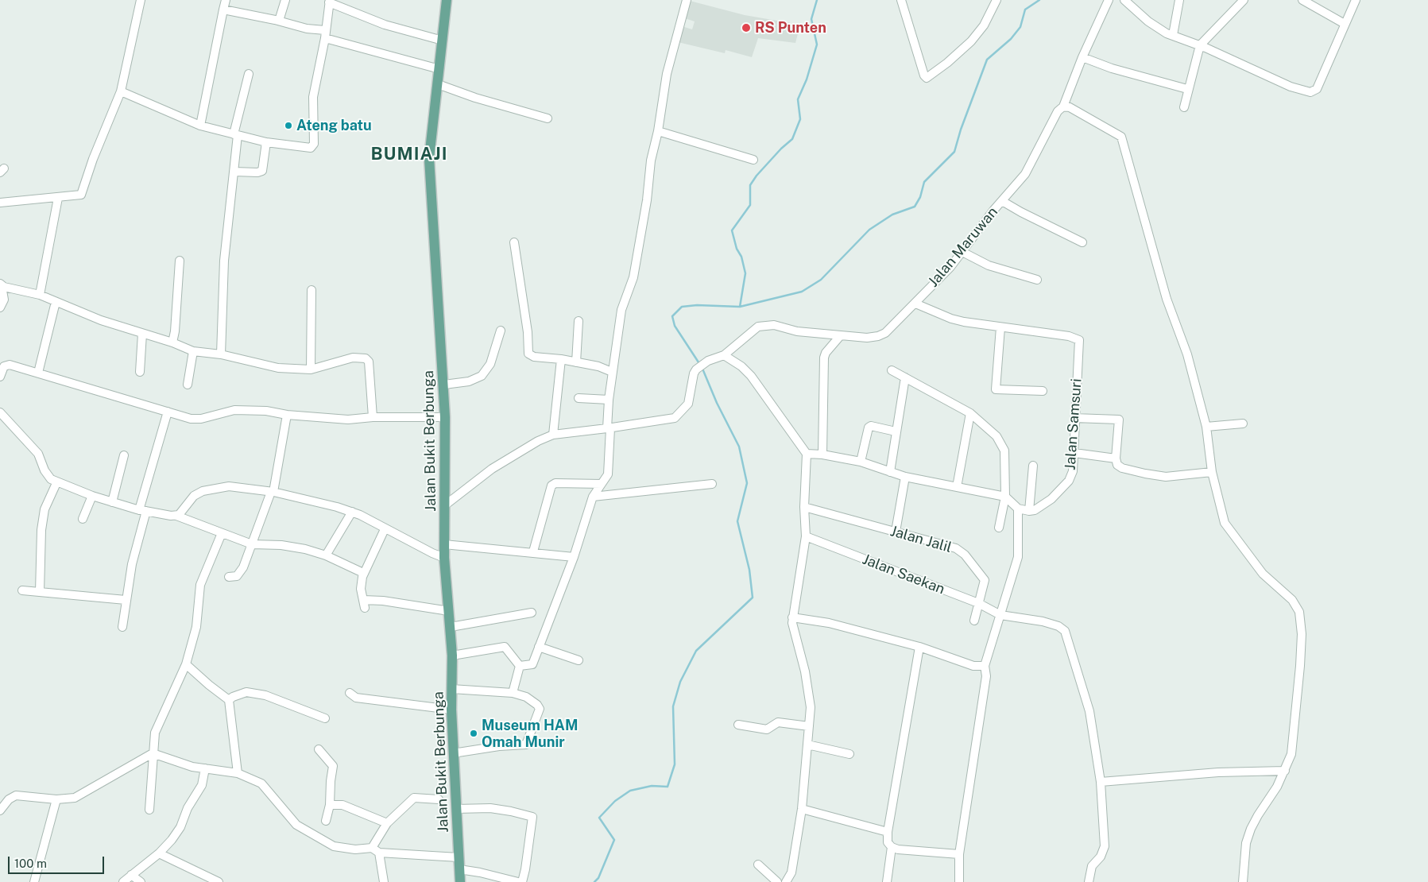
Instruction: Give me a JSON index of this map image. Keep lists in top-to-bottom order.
{
  "streets": {
    "main road": ["Jalan Bukit Berbunga"],
    "street": [
      "Jalan Maruwan",
      "Jalan Samsuri",
      "Jalan Jalil",
      "Jalan Saekan"
    ]
  },
  "crossings": [
    ["Jalan Maruwan", "Jalan Samsuri"],
    ["Jalan Jalil", "Jalan Saekan"]
  ],
  "districts": ["BUMIAJI"],
  "places": ["RS Punten", "Ateng batu", "Museum HAM Omah Munir"],
  "scale_bar": "100 m"
}
